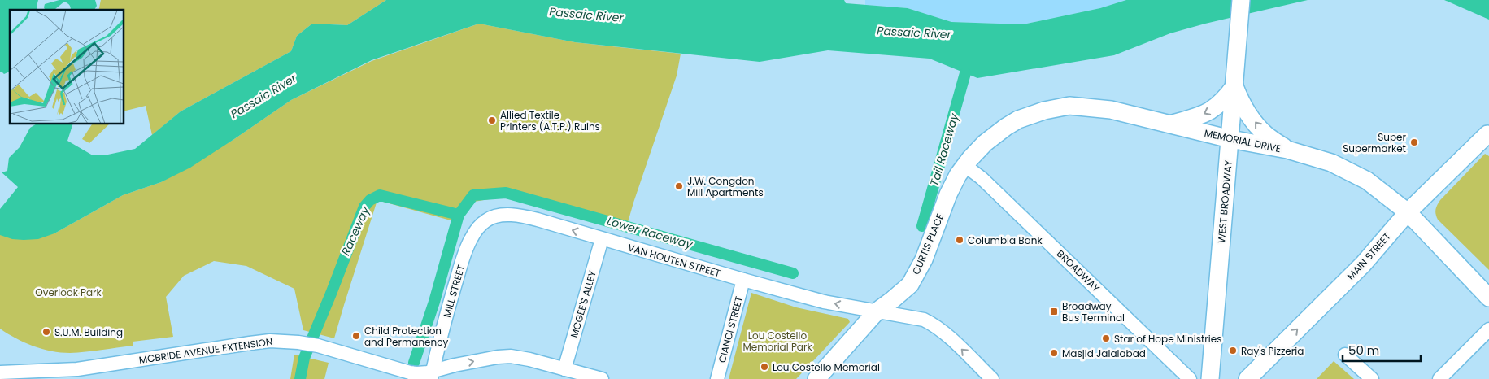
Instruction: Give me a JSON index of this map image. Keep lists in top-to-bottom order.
{
  "streets": {
    "main road": [
      "MEMORIAL DRIVE",
      "WEST BROADWAY",
      "CURTIS PLACE",
      "MAIN STREET"
    ],
    "street": [
      "VAN HOUTEN STREET",
      "BROADWAY",
      "MILL STREET",
      "MCGEE'S ALLEY",
      "CIANCI STREET",
      "MCBRIDE AVENUE EXTENSION"
    ]
  },
  "crossings": [
    ["MEMORIAL DRIVE", "WEST BROADWAY"],
    ["MEMORIAL DRIVE", "CURTIS PLACE"],
    ["MEMORIAL DRIVE", "MAIN STREET"],
    ["MEMORIAL DRIVE", "BROADWAY"],
    ["CURTIS PLACE", "VAN HOUTEN STREET"],
    ["CURTIS PLACE", "BROADWAY"],
    ["VAN HOUTEN STREET", "MILL STREET"],
    ["VAN HOUTEN STREET", "MCGEE'S ALLEY"],
    ["VAN HOUTEN STREET", "CIANCI STREET"],
    ["MILL STREET", "MCBRIDE AVENUE EXTENSION"],
    ["MCGEE'S ALLEY", "MCBRIDE AVENUE EXTENSION"]
  ],
  "one_way": ["MAIN STREET", "VAN HOUTEN STREET"],
  "water": [
    "Passaic River",
    "Tail Raceway",
    "Raceway",
    "Lower Raceway"
  ],
  "parks": ["Overlook Park", "Lou Costello Memorial Park"],
  "places": {
    "other": [
      "Allied Textile Printers (A.T.P.) Ruins",
      "Super Supermarket",
      "J.W. Congdon Mill Apartments",
      "Columbia Bank",
      "S.U.M. Building",
      "Child Protection and Permanency",
      "Star of Hope Ministries",
      "Ray's Pizzeria",
      "Masjid Jalalabad",
      "Lou Costello Memorial"
    ],
    "transit": ["Broadway Bus Terminal"]
  },
  "scale_bar": "50 m"
}
